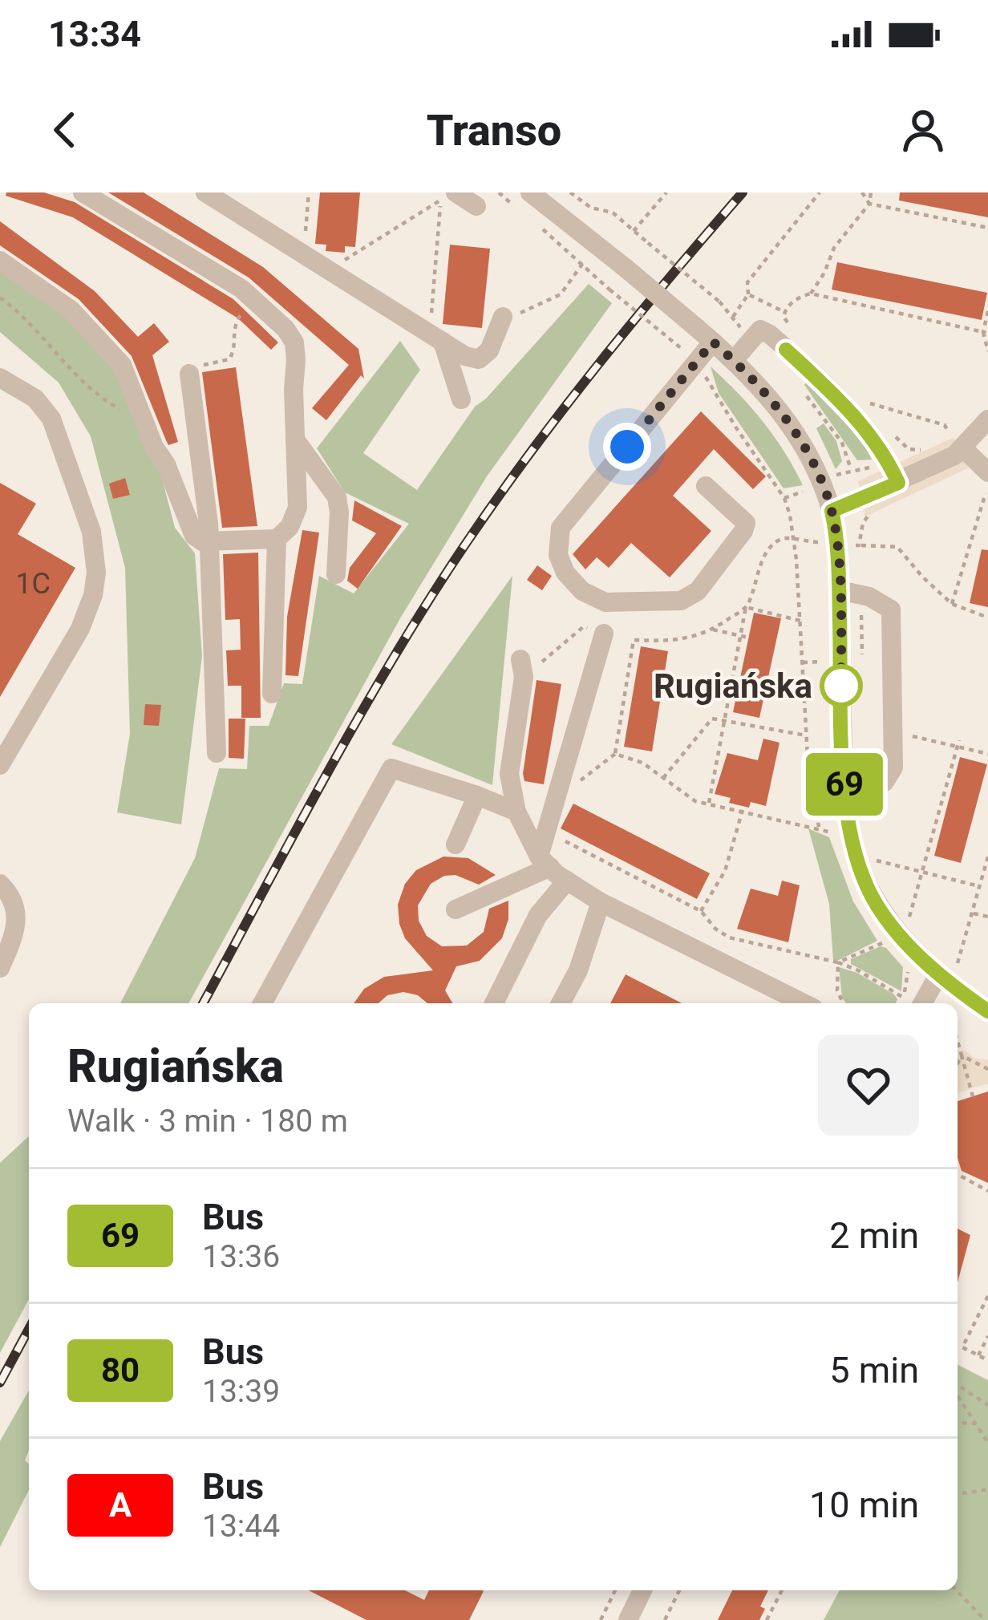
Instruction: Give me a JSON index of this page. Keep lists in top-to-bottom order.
{
  "places": ["Rugiańska"],
  "lines": ["bus line 69"],
  "house_numbers": ["1C"],
  "page": {
    "status": "13:34",
    "header": "Transo",
    "on_map": "69",
    "heading": ["Rugiańska", "Walk · 3 min · 180 m"],
    "list": [
      {
        "mark": "69",
        "name": "Bus",
        "note": "13:36",
        "value": "2 min"
      },
      {
        "mark": "80",
        "name": "Bus",
        "note": "13:39",
        "value": "5 min"
      },
      {
        "mark": "A",
        "name": "Bus",
        "note": "13:44",
        "value": "10 min"
      }
    ]
  }
}
